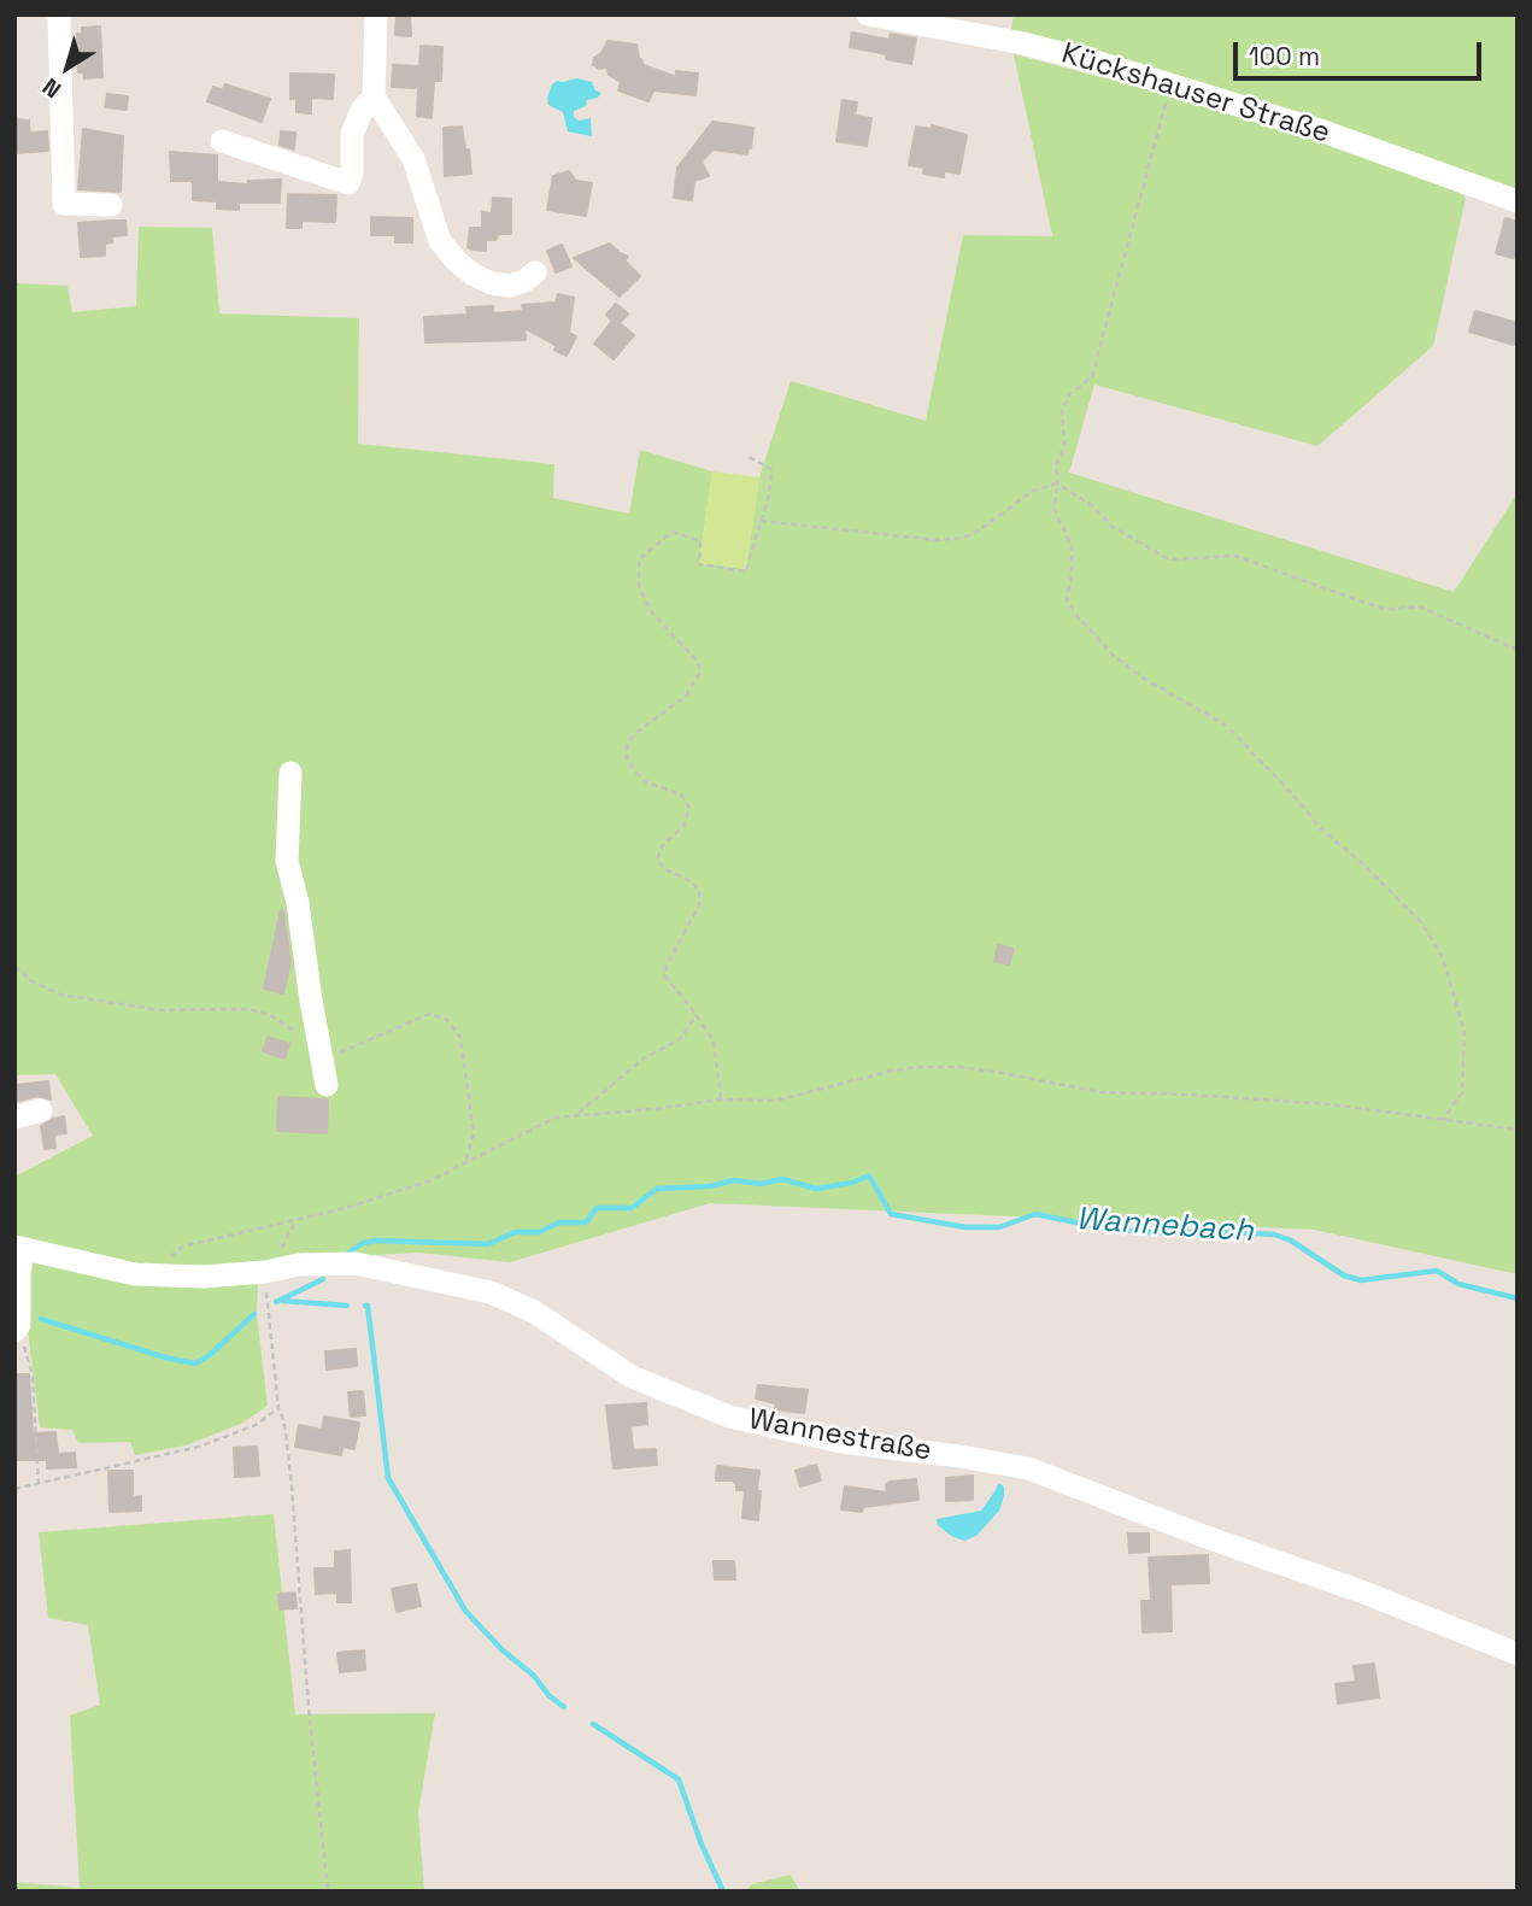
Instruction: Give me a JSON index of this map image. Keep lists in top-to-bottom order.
{
  "streets": {
    "street": ["Kückshauser Straße", "Wannestraße"]
  },
  "water": ["Wannebach"],
  "scale_bar": "100 m",
  "north": "bottom left"
}
